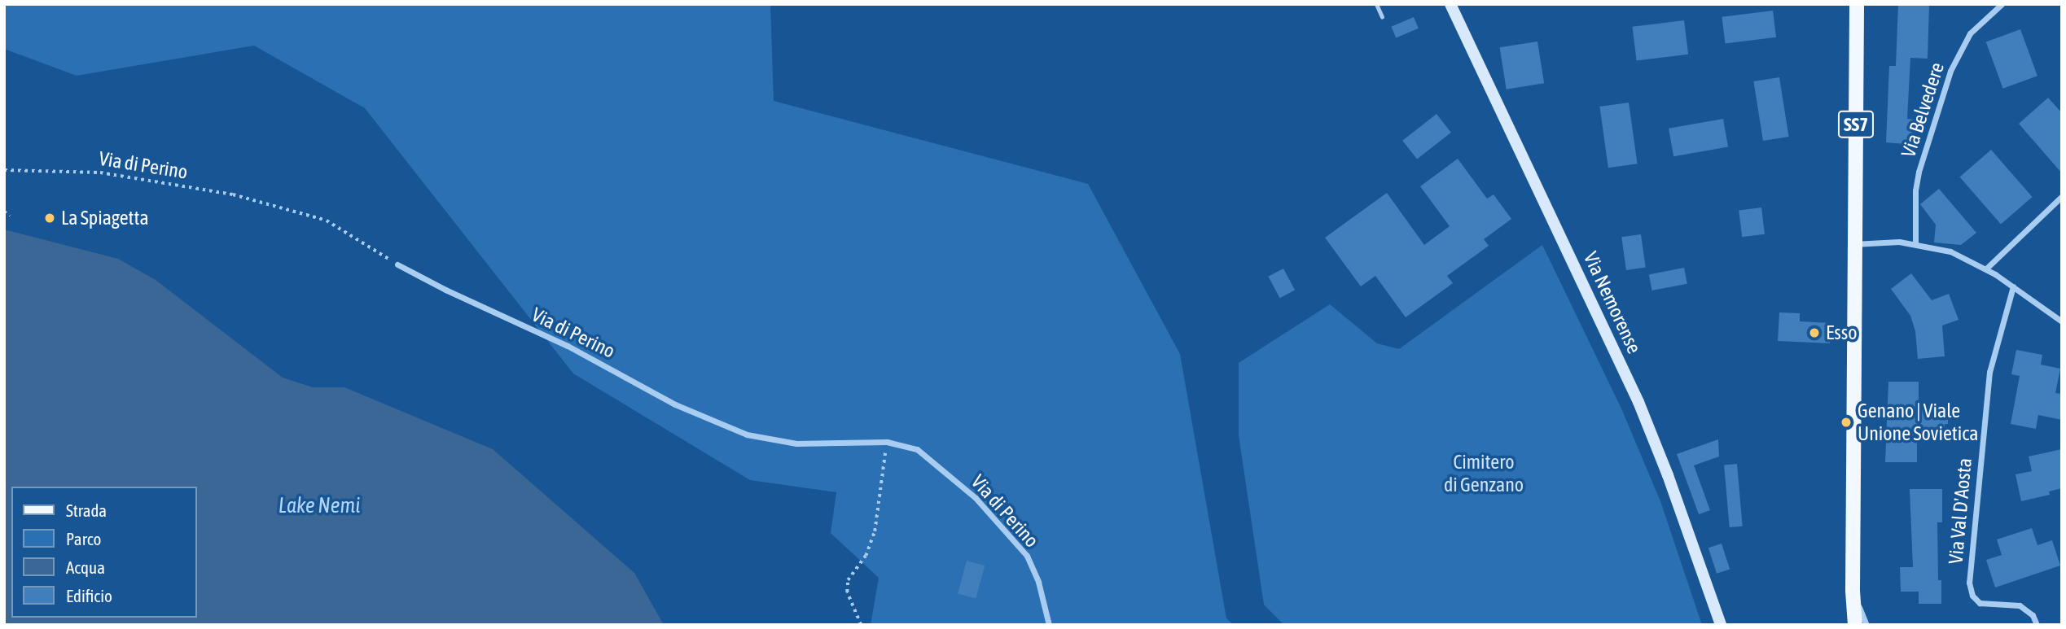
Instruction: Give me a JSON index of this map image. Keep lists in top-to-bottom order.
{
  "streets": {
    "main road": ["SS7", "Via Nemorense"],
    "street": ["Via Belvedere", "Via di Perino", "Via Val D'Aosta"]
  },
  "water": ["Lake Nemi"],
  "parks": ["Cimitero di Genzano"],
  "places": ["La Spiagetta", "Esso", "Genano | Viale Unione Sovietica"],
  "legend": [
    "Strada",
    "Parco",
    "Acqua",
    "Edificio"
  ]
}
